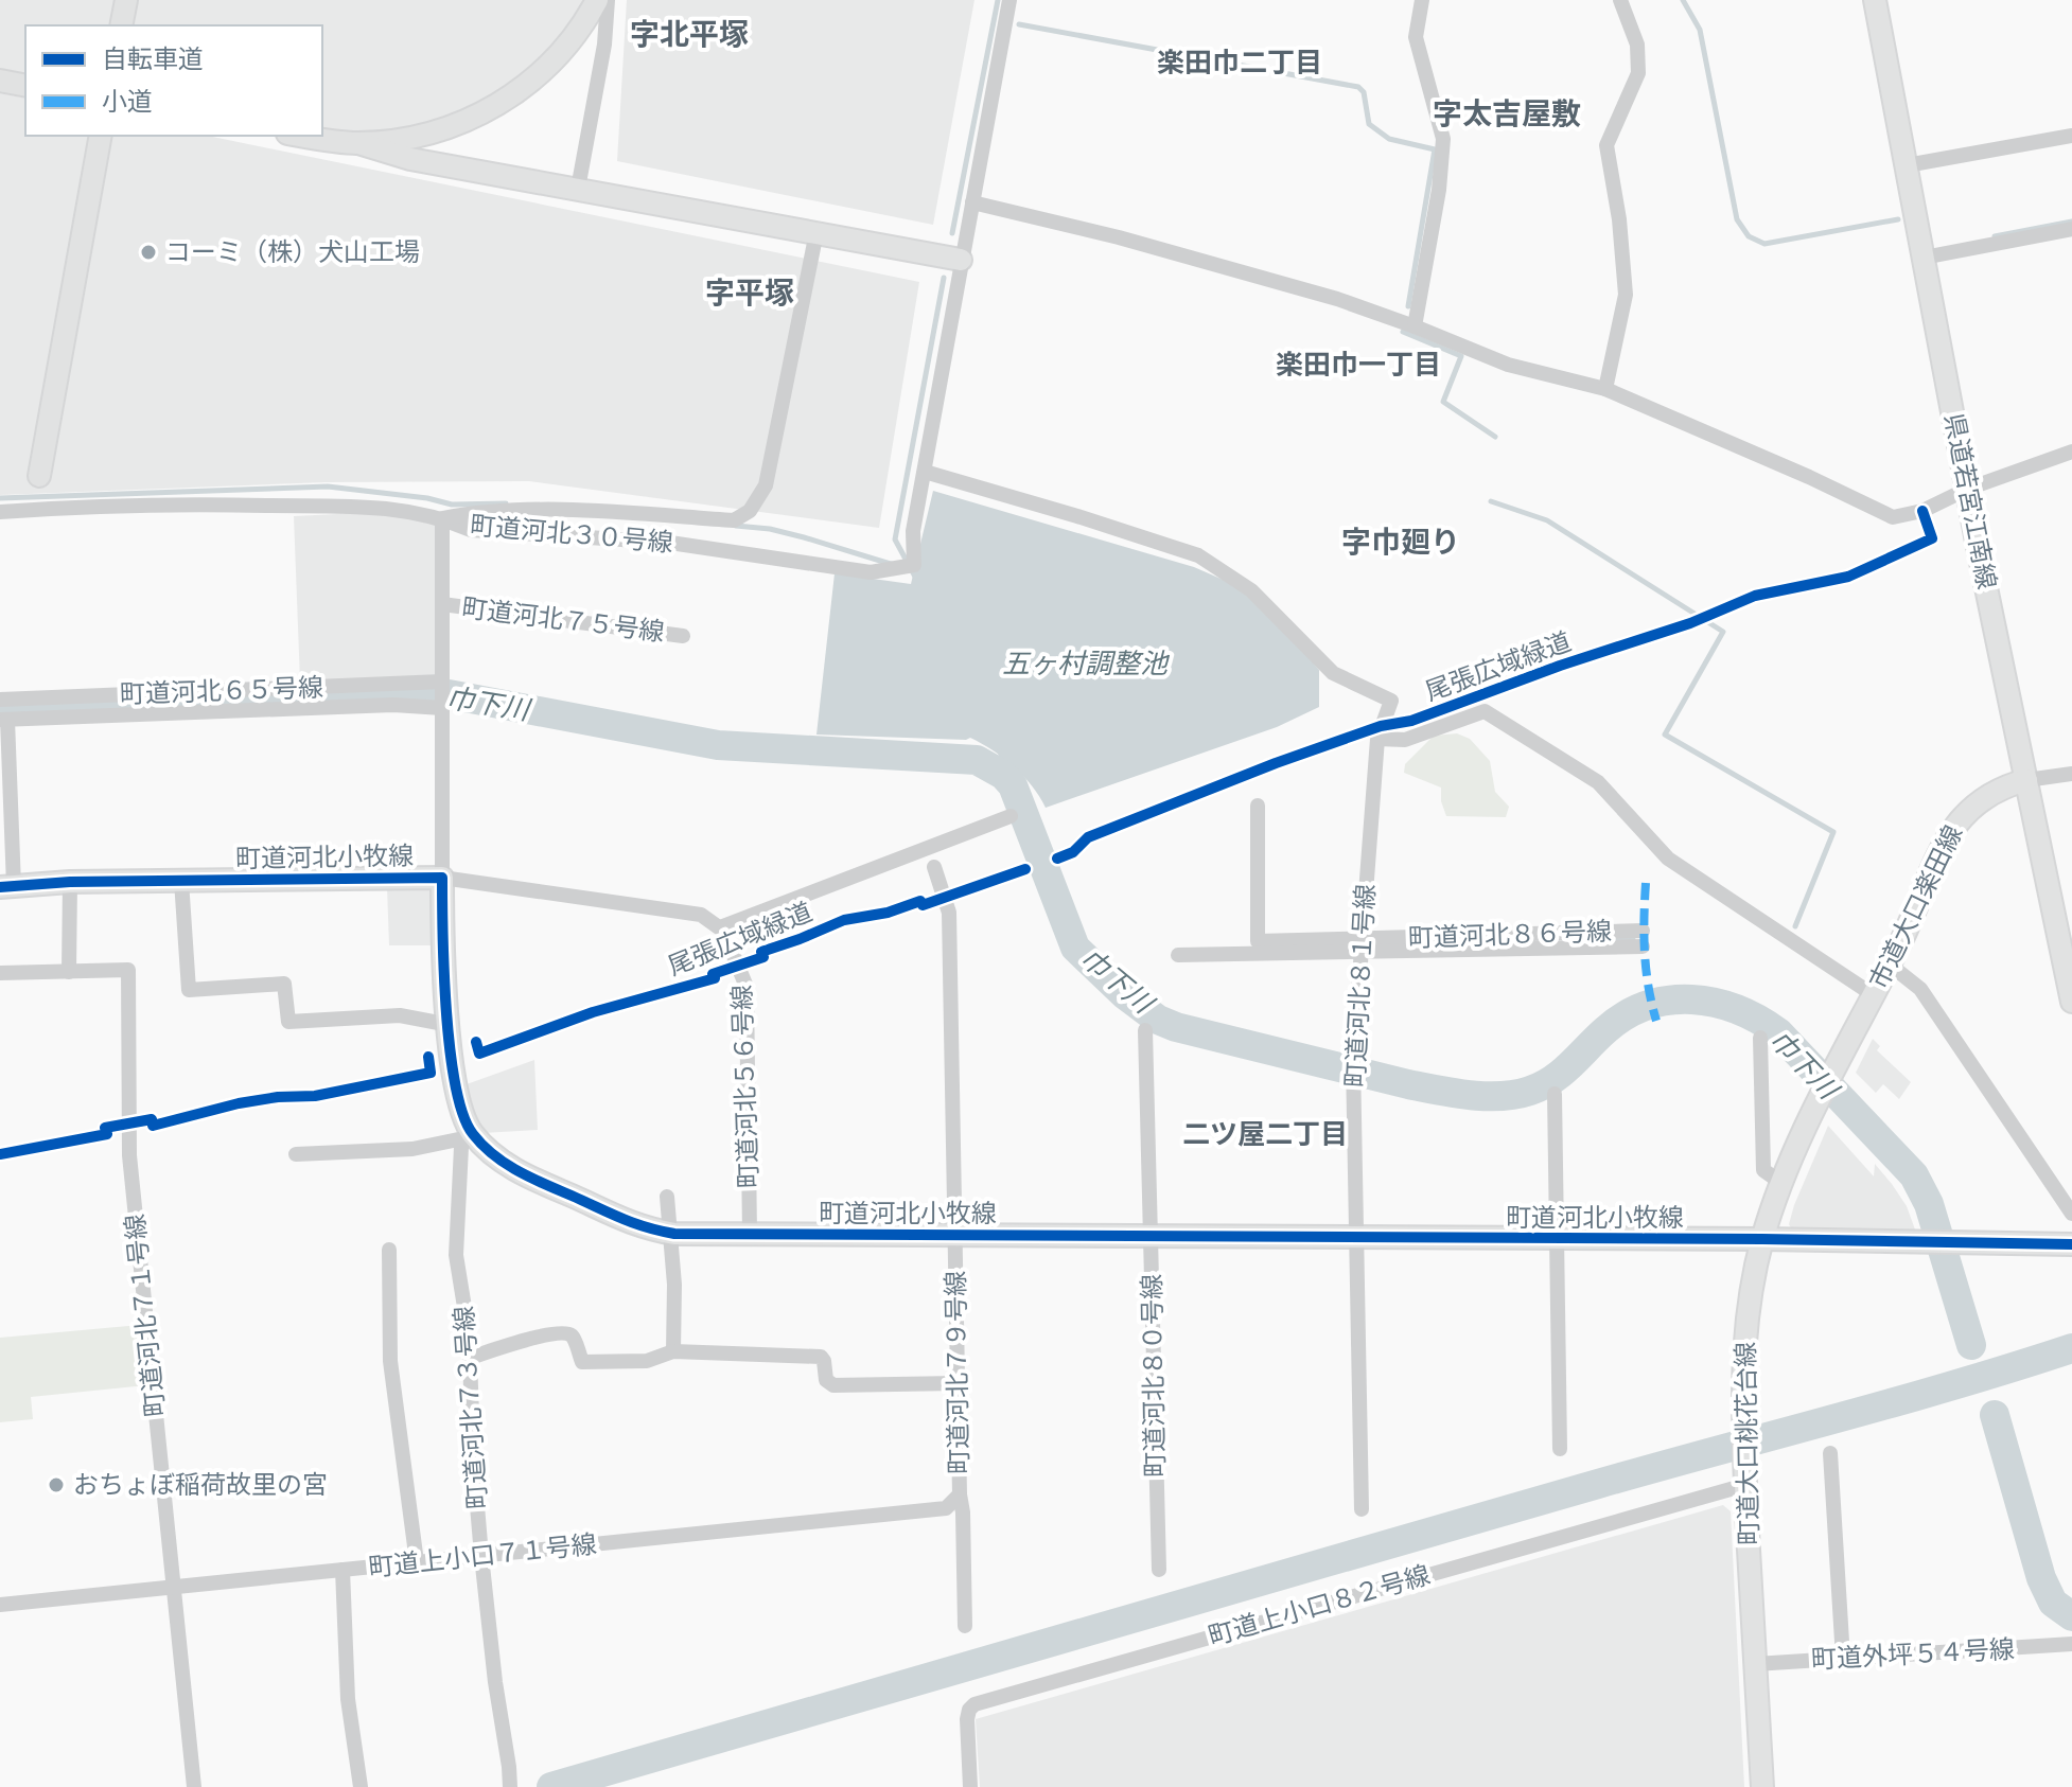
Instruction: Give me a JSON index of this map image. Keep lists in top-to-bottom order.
{
  "streets": {
    "street": [
      "県道若宮江南線",
      "町道河北３０号線",
      "町道河北７５号線",
      "町道河北６５号線",
      "町道河北小牧線",
      "市道大口楽田線",
      "町道河北８１号線",
      "町道河北５６号線",
      "町道河北７１号線",
      "町道河北７９号線",
      "町道河北８０号線",
      "町道河北７３号線",
      "町道大口桃花台線",
      "町道上小口７１号線",
      "町道上小口８２号線",
      "町道外坪５４号線"
    ],
    "cycle path": ["尾張広域緑道"]
  },
  "crossings": [
    ["県道若宮江南線", "市道大口楽田線"],
    ["町道河北３０号線", "町道河北８１号線"],
    ["町道河北小牧線", "町道河北８１号線"],
    ["町道河北小牧線", "町道河北５６号線"],
    ["町道河北小牧線", "町道河北７９号線"],
    ["町道河北小牧線", "町道河北８０号線"],
    ["町道河北小牧線", "町道河北７３号線"],
    ["町道河北小牧線", "町道大口桃花台線"],
    ["市道大口楽田線", "町道大口桃花台線"],
    ["町道河北７１号線", "町道上小口７１号線"],
    ["町道河北７９号線", "町道上小口７１号線"],
    ["町道河北７３号線", "町道上小口７１号線"],
    ["町道大口桃花台線", "町道上小口８２号線"],
    ["町道大口桃花台線", "町道外坪５４号線"]
  ],
  "districts": [
    "字北平塚",
    "楽田巾二丁目",
    "字太吉屋敷",
    "字平塚",
    "楽田巾一丁目",
    "字巾廻り",
    "二ツ屋二丁目"
  ],
  "water": ["五ヶ村調整池", "巾下川"],
  "places": ["コーミ（株）犬山工場", "おちょぼ稲荷故里の宮"],
  "legend": ["自転車道", "小道"]
}
